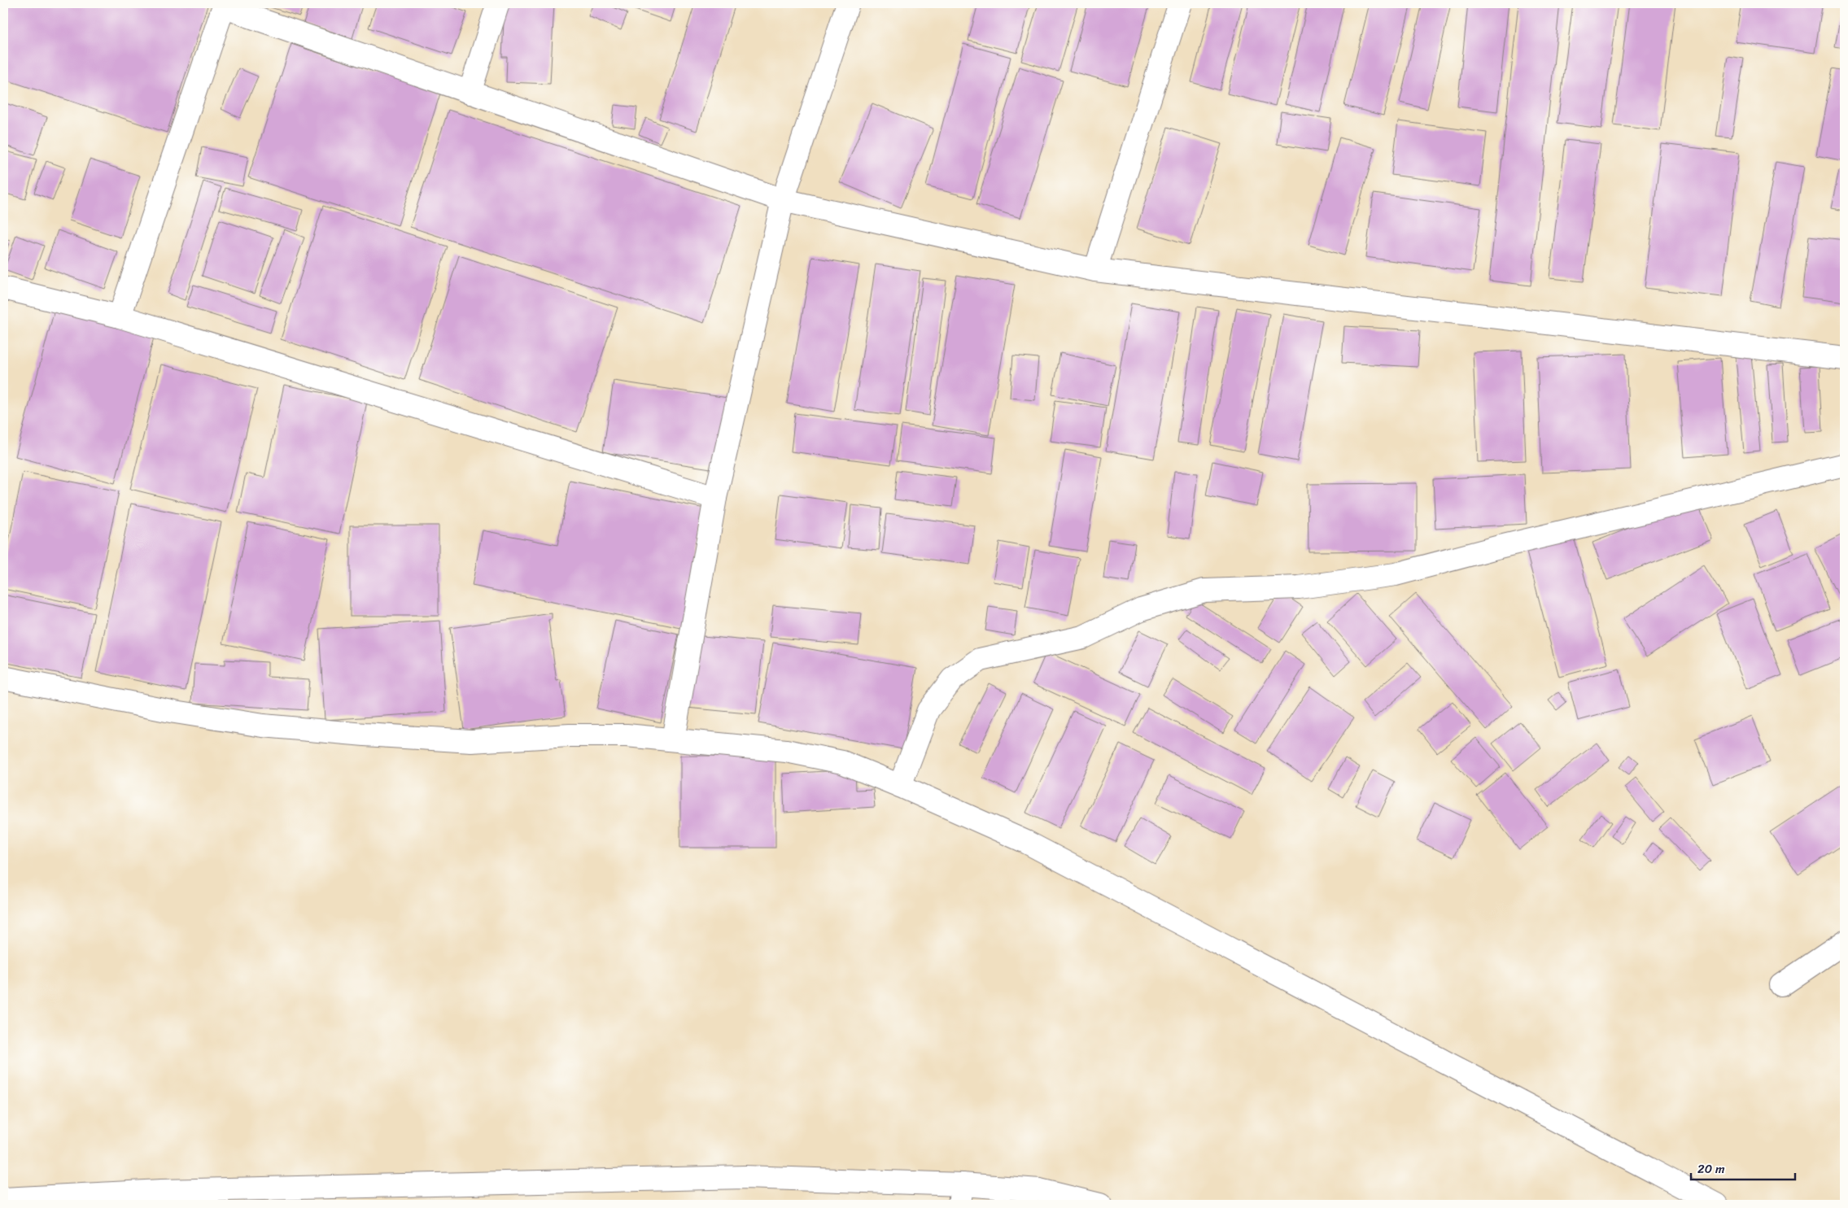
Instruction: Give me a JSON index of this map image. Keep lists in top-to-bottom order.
{
  "scale_bar": "20 m"
}
